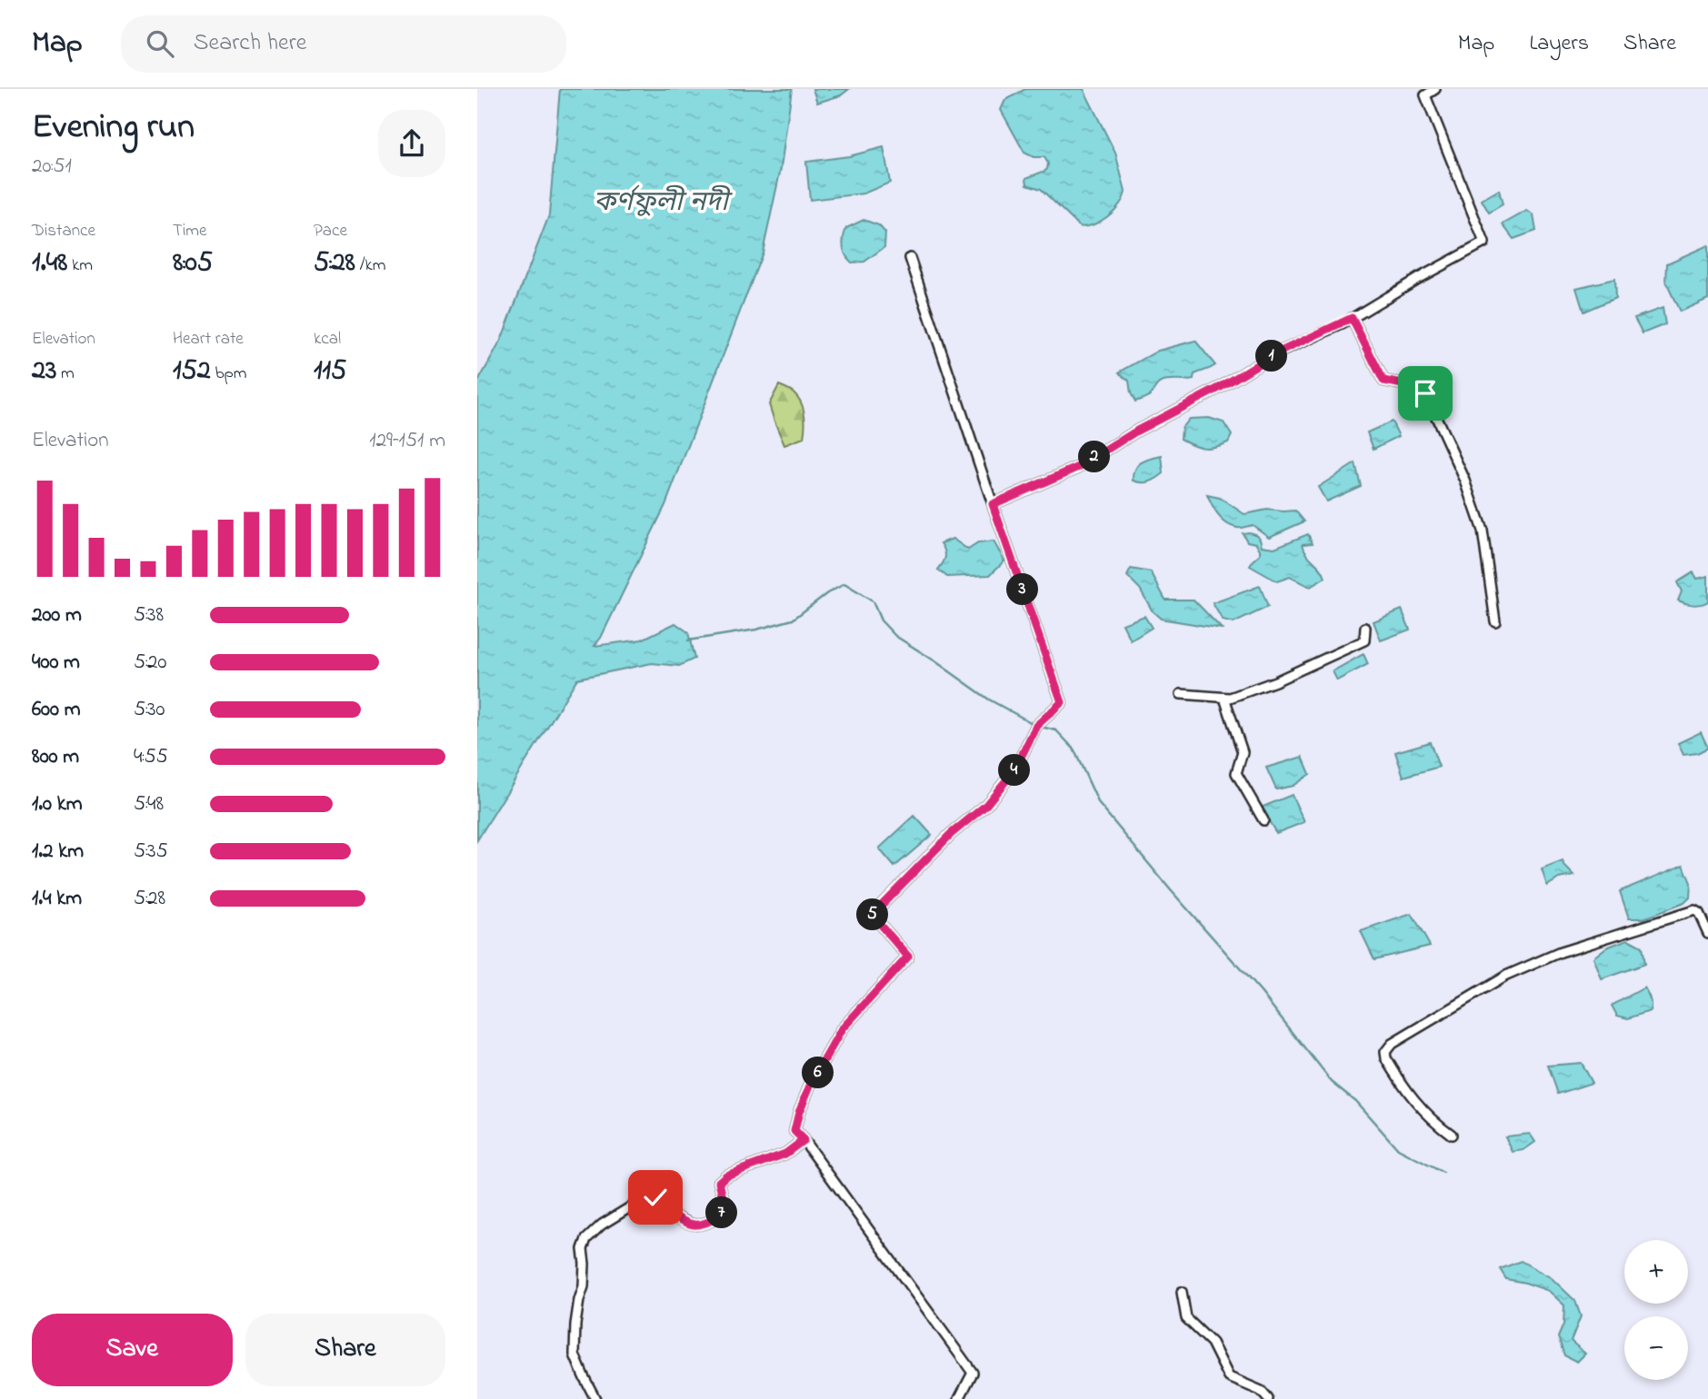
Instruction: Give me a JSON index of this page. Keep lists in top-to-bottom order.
{
  "water": ["কর্ণফুলী নদী"],
  "page": {
    "header": "Map",
    "search": "Search here",
    "nav": ["Map", "Layers", "Share"],
    "heading": ["Evening run", "20:51"],
    "stats": [
      ["Distance", "1.48 km"],
      ["Time", "8:05"],
      ["Pace", "5:28 /km"],
      ["Elevation", "23 m"],
      ["Heart rate", "152 bpm"],
      ["kcal", "115"]
    ],
    "pins": [
      "1",
      "2",
      "3",
      "4",
      "5",
      "6",
      "7"
    ],
    "chart": ["Elevation", "129–151 m"],
    "list": [
      {
        "name": "200 m",
        "note": "5:38"
      },
      {
        "name": "400 m",
        "note": "5:20"
      },
      {
        "name": "600 m",
        "note": "5:30"
      },
      {
        "name": "800 m",
        "note": "4:55"
      },
      {
        "name": "1.0 km",
        "note": "5:48"
      },
      {
        "name": "1.2 km",
        "note": "5:35"
      },
      {
        "name": "1.4 km",
        "note": "5:28"
      }
    ],
    "map_buttons": ["+", "−"],
    "buttons": ["Save", "Share"]
  }
}
